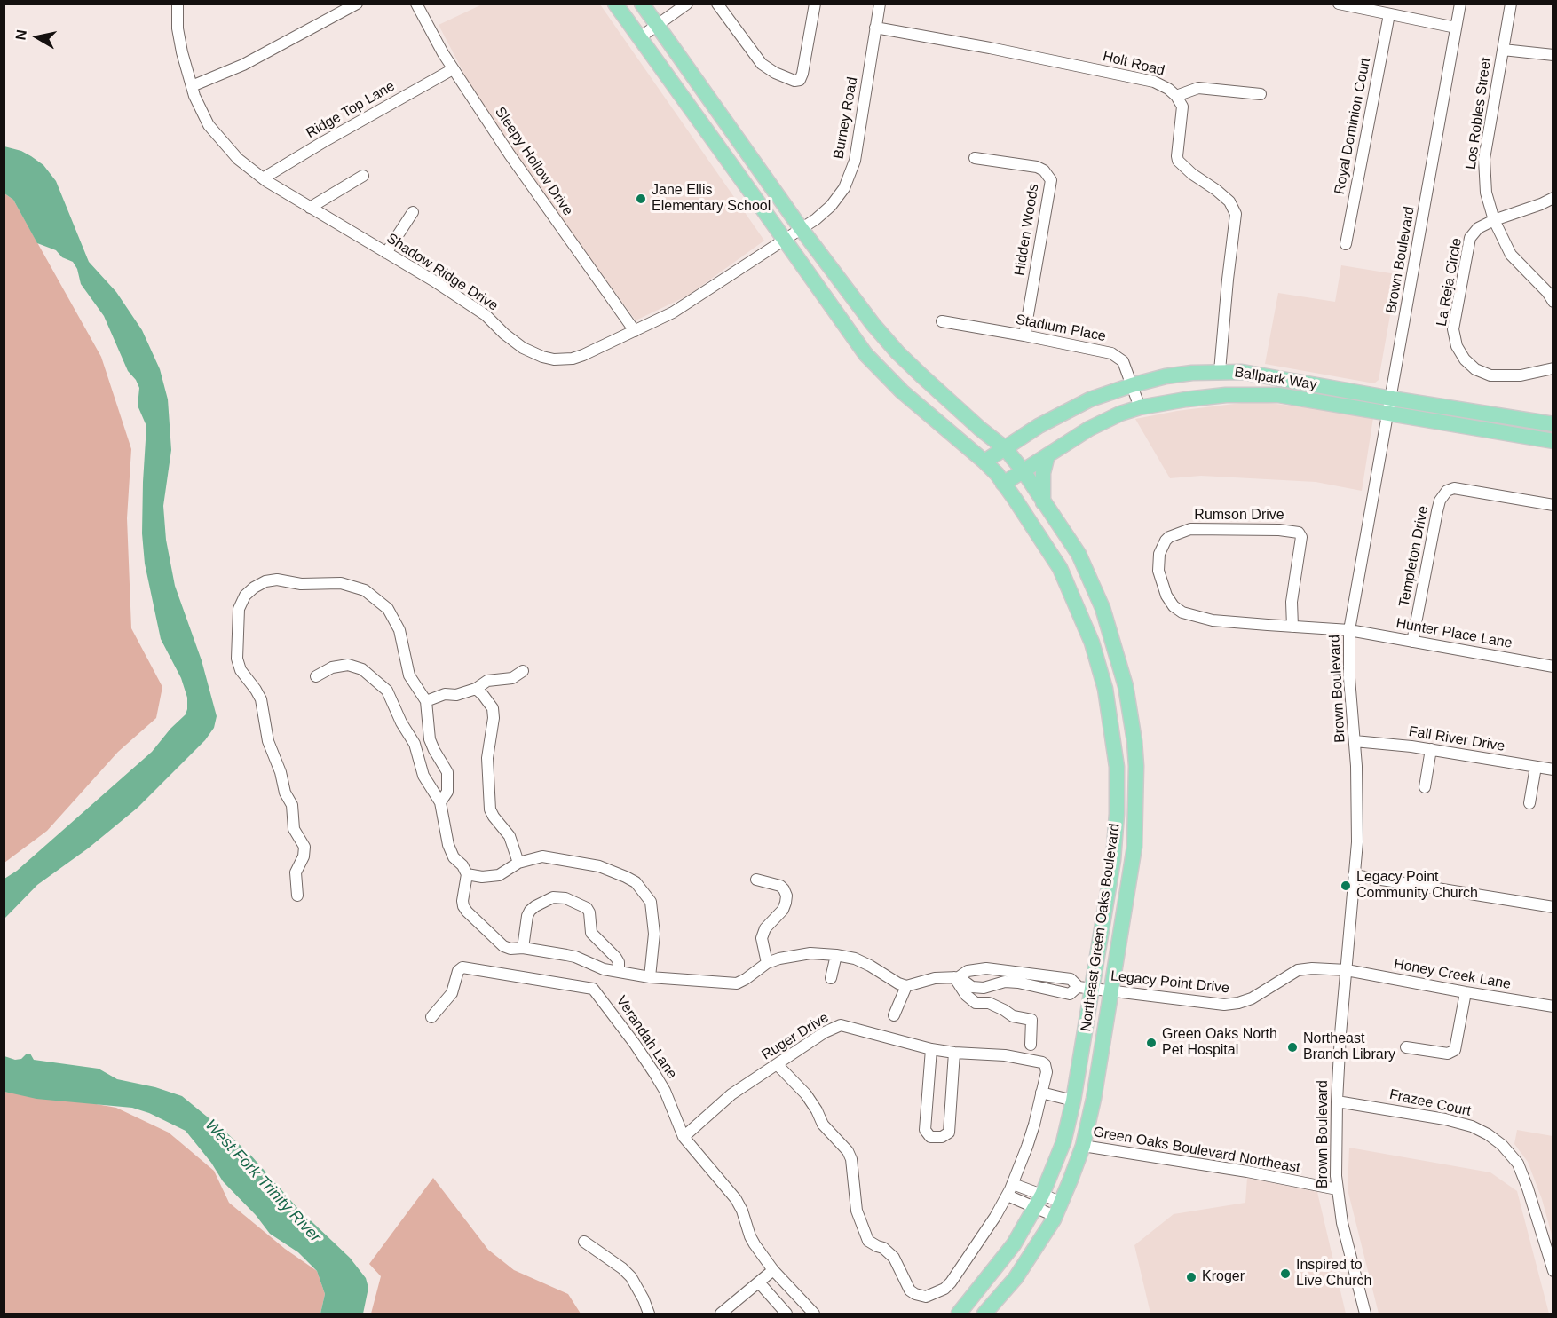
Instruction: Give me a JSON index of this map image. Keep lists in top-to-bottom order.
{
  "streets": {
    "main road": ["Ballpark Way", "Northeast Green Oaks Boulevard"],
    "street": [
      "Holt Road",
      "Ridge Top Lane",
      "Los Robles Street",
      "Burney Road",
      "Royal Dominion Court",
      "Sleepy Hollow Drive",
      "Hidden Woods",
      "Brown Boulevard",
      "Shadow Ridge Drive",
      "La Reja Circle",
      "Stadium Place",
      "Rumson Drive",
      "Templeton Drive",
      "Hunter Place Lane",
      "Fall River Drive",
      "Honey Creek Lane",
      "Legacy Point Drive",
      "Ruger Drive",
      "Verandah Lane",
      "Frazee Court",
      "Green Oaks Boulevard Northeast"
    ]
  },
  "crossings": [
    ["Holt Road", "Burney Road"],
    ["Holt Road", "Ballpark Way"],
    ["Ridge Top Lane", "Sleepy Hollow Drive"],
    ["Ridge Top Lane", "Shadow Ridge Drive"],
    ["Los Robles Street", "La Reja Circle"],
    ["Burney Road", "Shadow Ridge Drive"],
    ["Burney Road", "Northeast Green Oaks Boulevard"],
    ["Sleepy Hollow Drive", "Shadow Ridge Drive"],
    ["Hidden Woods", "Stadium Place"],
    ["Brown Boulevard", "Ballpark Way"],
    ["Brown Boulevard", "Hunter Place Lane"],
    ["Brown Boulevard", "Fall River Drive"],
    ["Brown Boulevard", "Honey Creek Lane"],
    ["Brown Boulevard", "Legacy Point Drive"],
    ["Brown Boulevard", "Frazee Court"],
    ["Brown Boulevard", "Green Oaks Boulevard Northeast"],
    ["Shadow Ridge Drive", "Northeast Green Oaks Boulevard"],
    ["Stadium Place", "Ballpark Way"],
    ["Ballpark Way", "Northeast Green Oaks Boulevard"],
    ["Rumson Drive", "Hunter Place Lane"],
    ["Templeton Drive", "Hunter Place Lane"],
    ["Northeast Green Oaks Boulevard", "Legacy Point Drive"],
    ["Northeast Green Oaks Boulevard", "Green Oaks Boulevard Northeast"],
    ["Honey Creek Lane", "Legacy Point Drive"],
    ["Ruger Drive", "Verandah Lane"]
  ],
  "water": ["West Fork Trinity River"],
  "places": [
    "Jane Ellis Elementary School",
    "Legacy Point Community Church",
    "Green Oaks North Pet Hospital",
    "Northeast Branch Library",
    "Inspired to Live Church",
    "Kroger"
  ],
  "north": "left"
}
